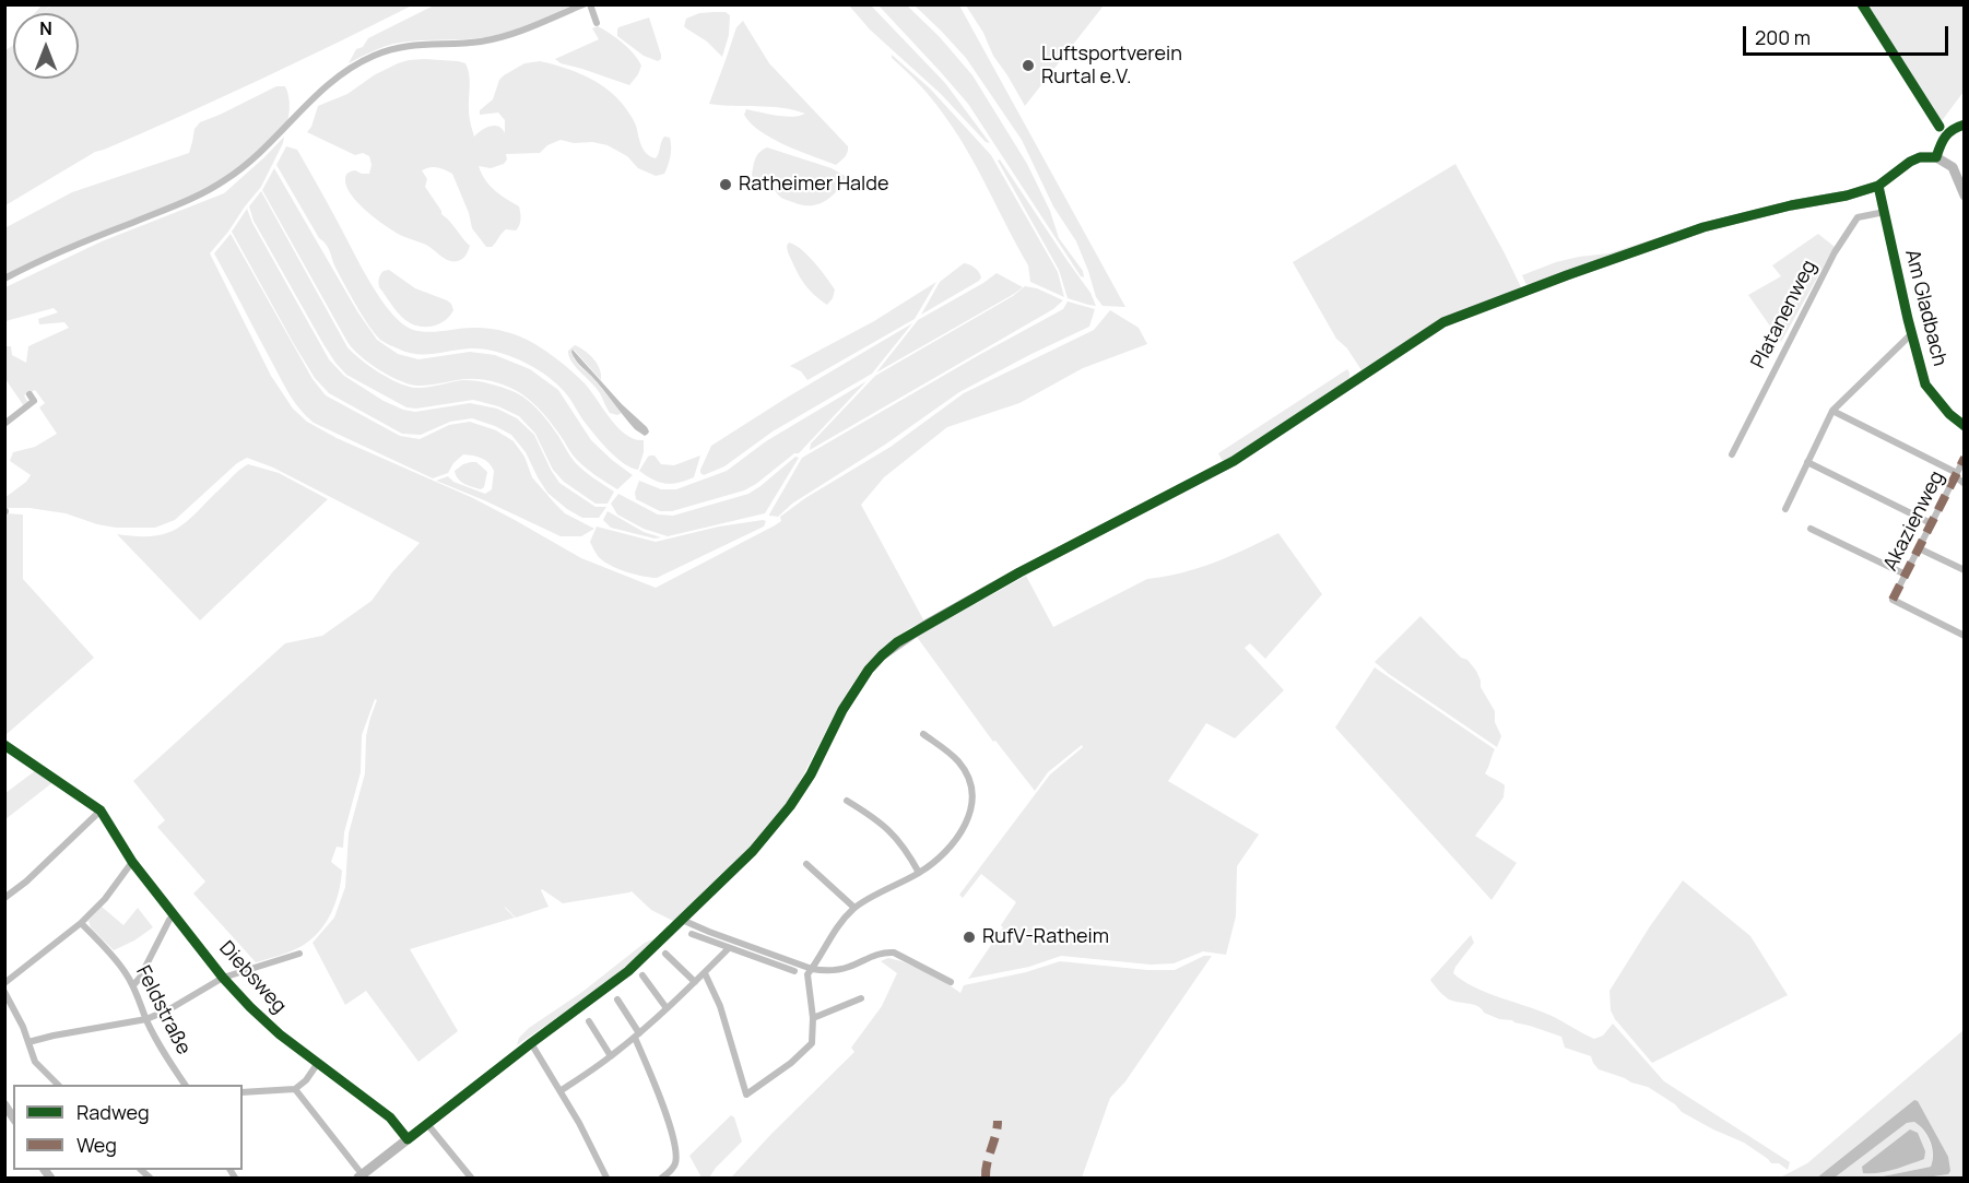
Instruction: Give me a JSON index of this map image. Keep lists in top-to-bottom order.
{
  "streets": {
    "street": [
      "Am Gladbach",
      "Platanenweg",
      "Akazienweg",
      "Diebsweg",
      "Feldstraße"
    ]
  },
  "crossings": [
    ["Am Gladbach", "Platanenweg"]
  ],
  "places": ["Luftsportverein Rurtal e.V.", "Ratheimer Halde", "RufV-Ratheim"],
  "legend": ["Radweg", "Weg"],
  "scale_bar": "200 m",
  "north": "top"
}
